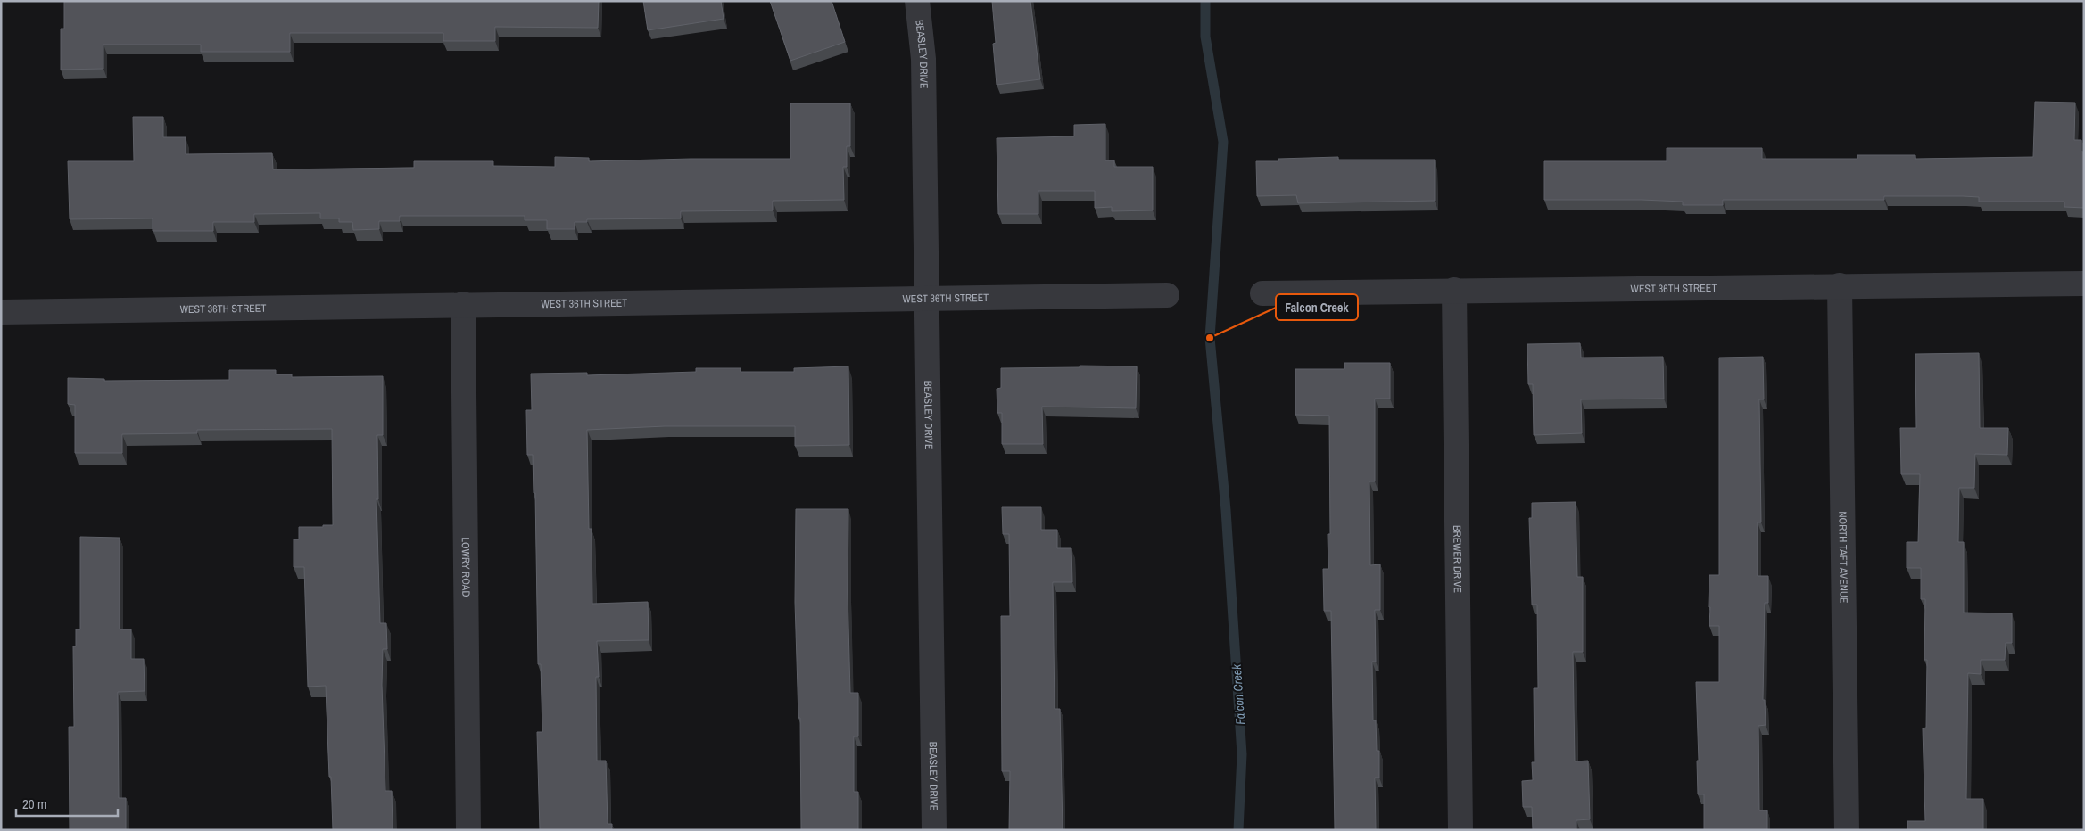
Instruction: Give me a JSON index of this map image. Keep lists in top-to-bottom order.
{
  "streets": {
    "street": [
      "BEASLEY DRIVE",
      "WEST 36TH STREET",
      "NORTH TAFT AVENUE",
      "BREWER DRIVE",
      "LOWRY ROAD"
    ]
  },
  "crossings": [
    ["BEASLEY DRIVE", "WEST 36TH STREET"],
    ["WEST 36TH STREET", "NORTH TAFT AVENUE"],
    ["WEST 36TH STREET", "BREWER DRIVE"],
    ["WEST 36TH STREET", "LOWRY ROAD"]
  ],
  "water": ["Falcon Creek"],
  "places": ["Falcon Creek"],
  "scale_bar": "20 m"
}
